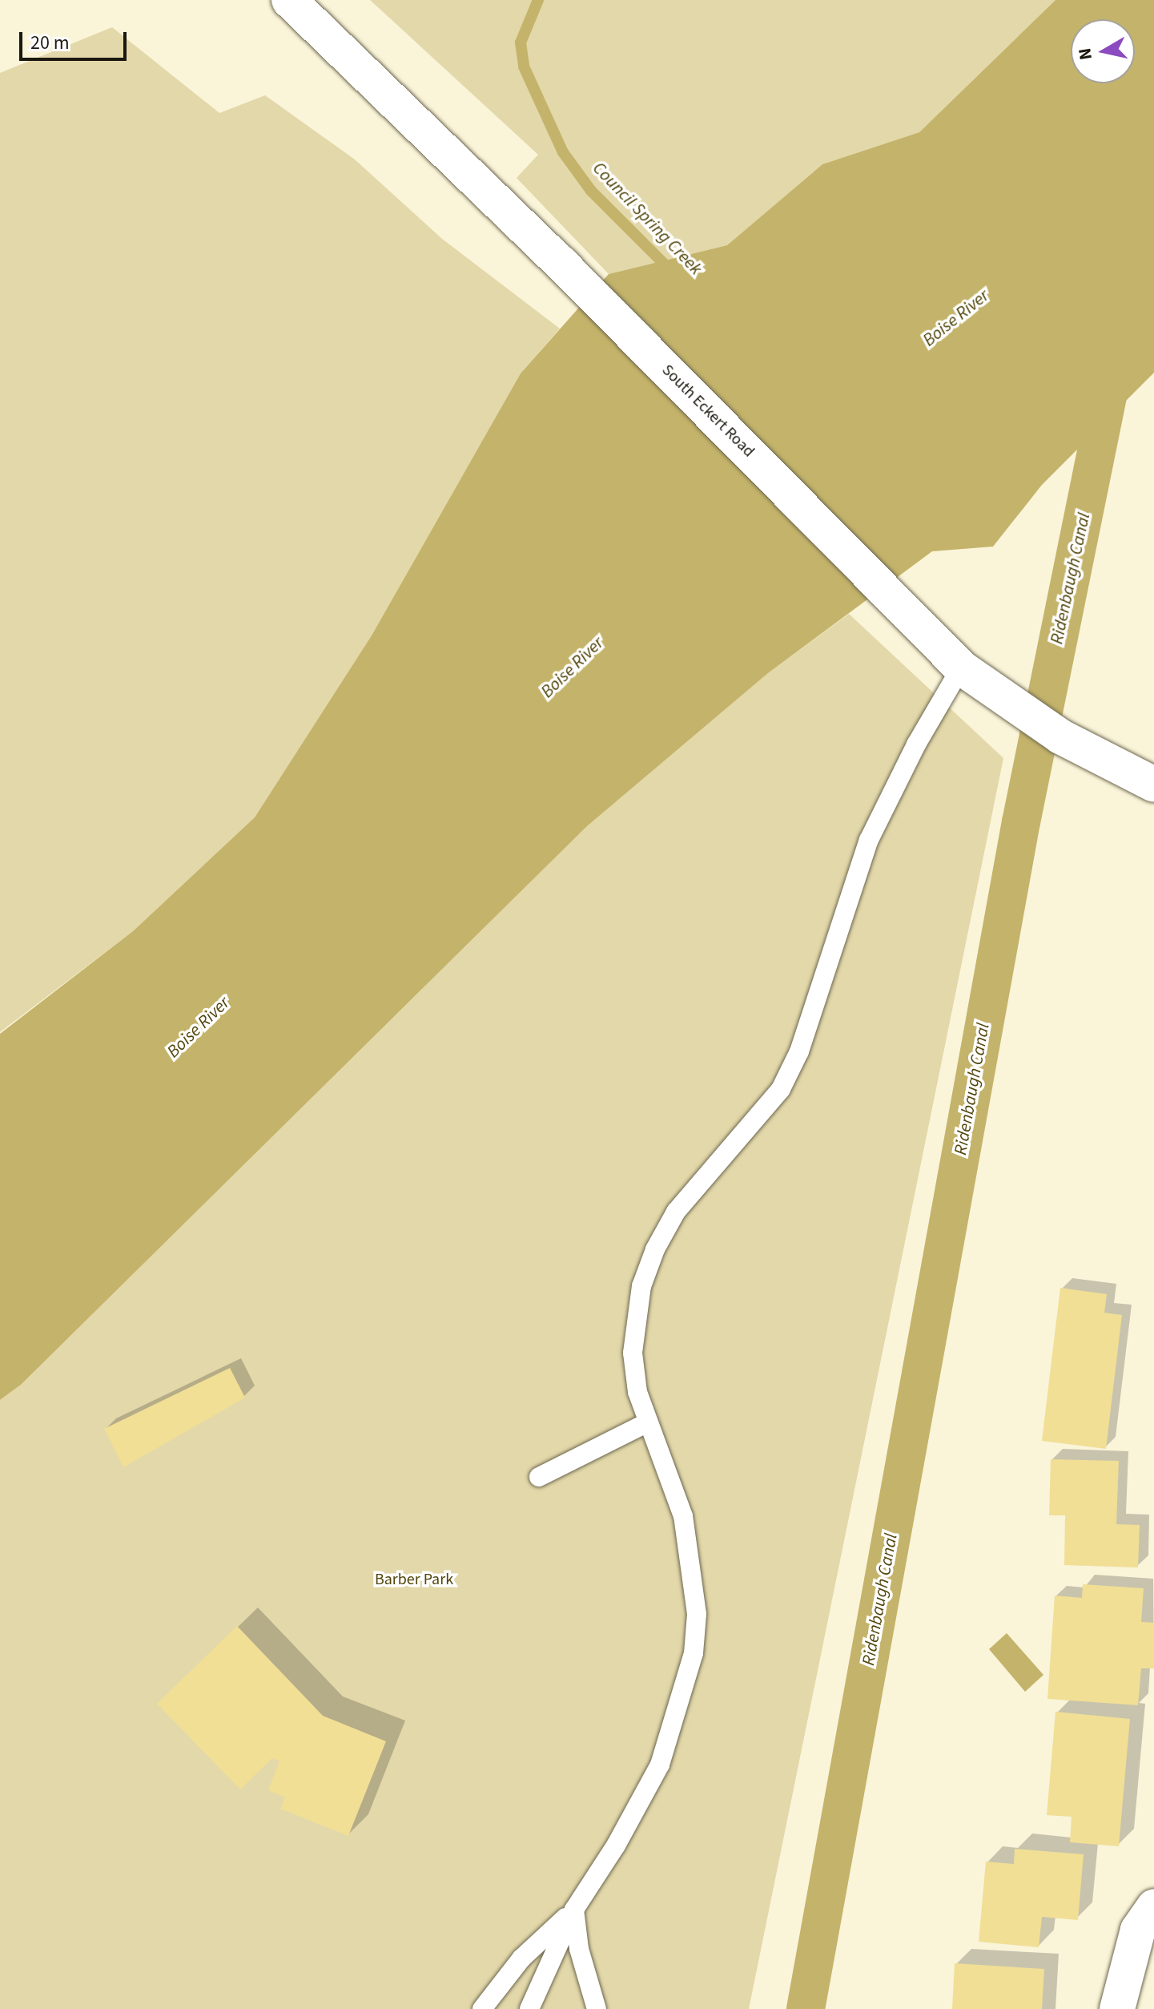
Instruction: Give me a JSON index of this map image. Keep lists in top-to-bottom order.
{
  "streets": {
    "street": ["South Eckert Road"]
  },
  "water": ["Council Spring Creek", "Boise River", "Ridenbaugh Canal"],
  "parks": ["Barber Park"],
  "scale_bar": "20 m",
  "north": "left"
}
